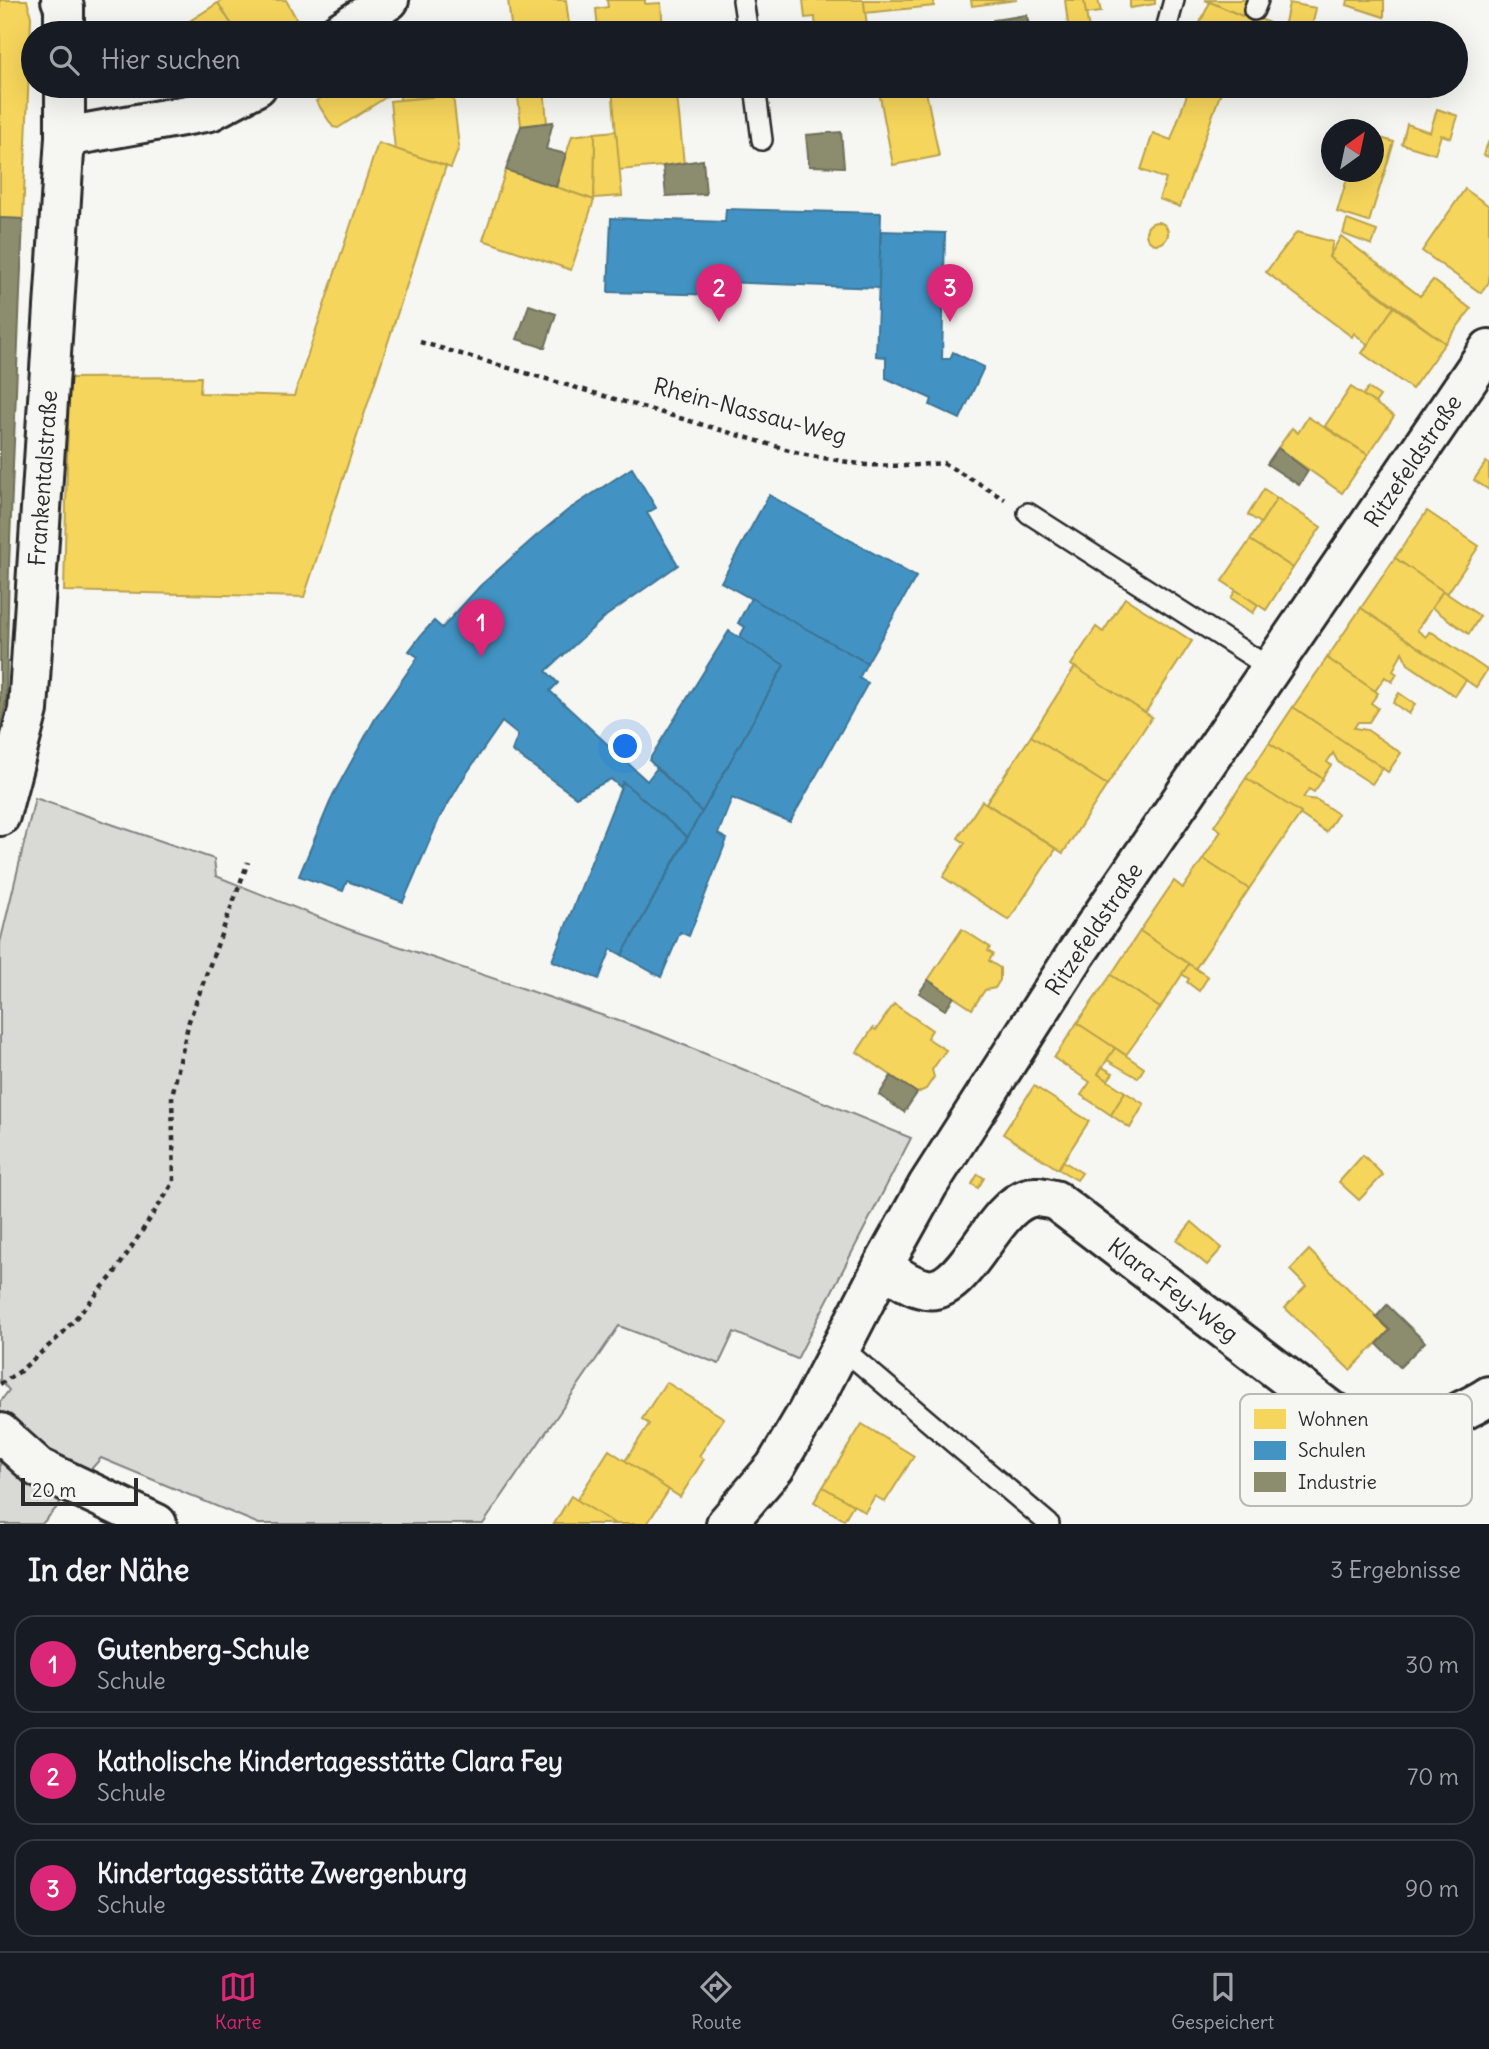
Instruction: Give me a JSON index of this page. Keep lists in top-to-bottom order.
{
  "streets": {
    "street": ["Ritzefeldstraße", "Frankentalstraße", "Klara-Fey-Weg"],
    "path": ["Rhein-Nassau-Weg"]
  },
  "crossings": [
    ["Ritzefeldstraße", "Klara-Fey-Weg"]
  ],
  "legend": ["Wohnen", "Schulen", "Industrie"],
  "scale_bar": "20 m",
  "north": "top right",
  "page": {
    "search": "Hier suchen",
    "pins": ["2", "3", "1"],
    "scale": "20 m",
    "heading": ["In der Nähe", "3 Ergebnisse"],
    "list": [
      {
        "mark": "1",
        "name": "Gutenberg-Schule",
        "note": "Schule",
        "value": "30 m"
      },
      {
        "mark": "2",
        "name": "Katholische Kindertagesstätte Clara Fey",
        "note": "Schule",
        "value": "70 m"
      },
      {
        "mark": "3",
        "name": "Kindertagesstätte Zwergenburg",
        "note": "Schule",
        "value": "90 m"
      }
    ],
    "nav": ["Karte", "Route", "Gespeichert"]
  }
}
